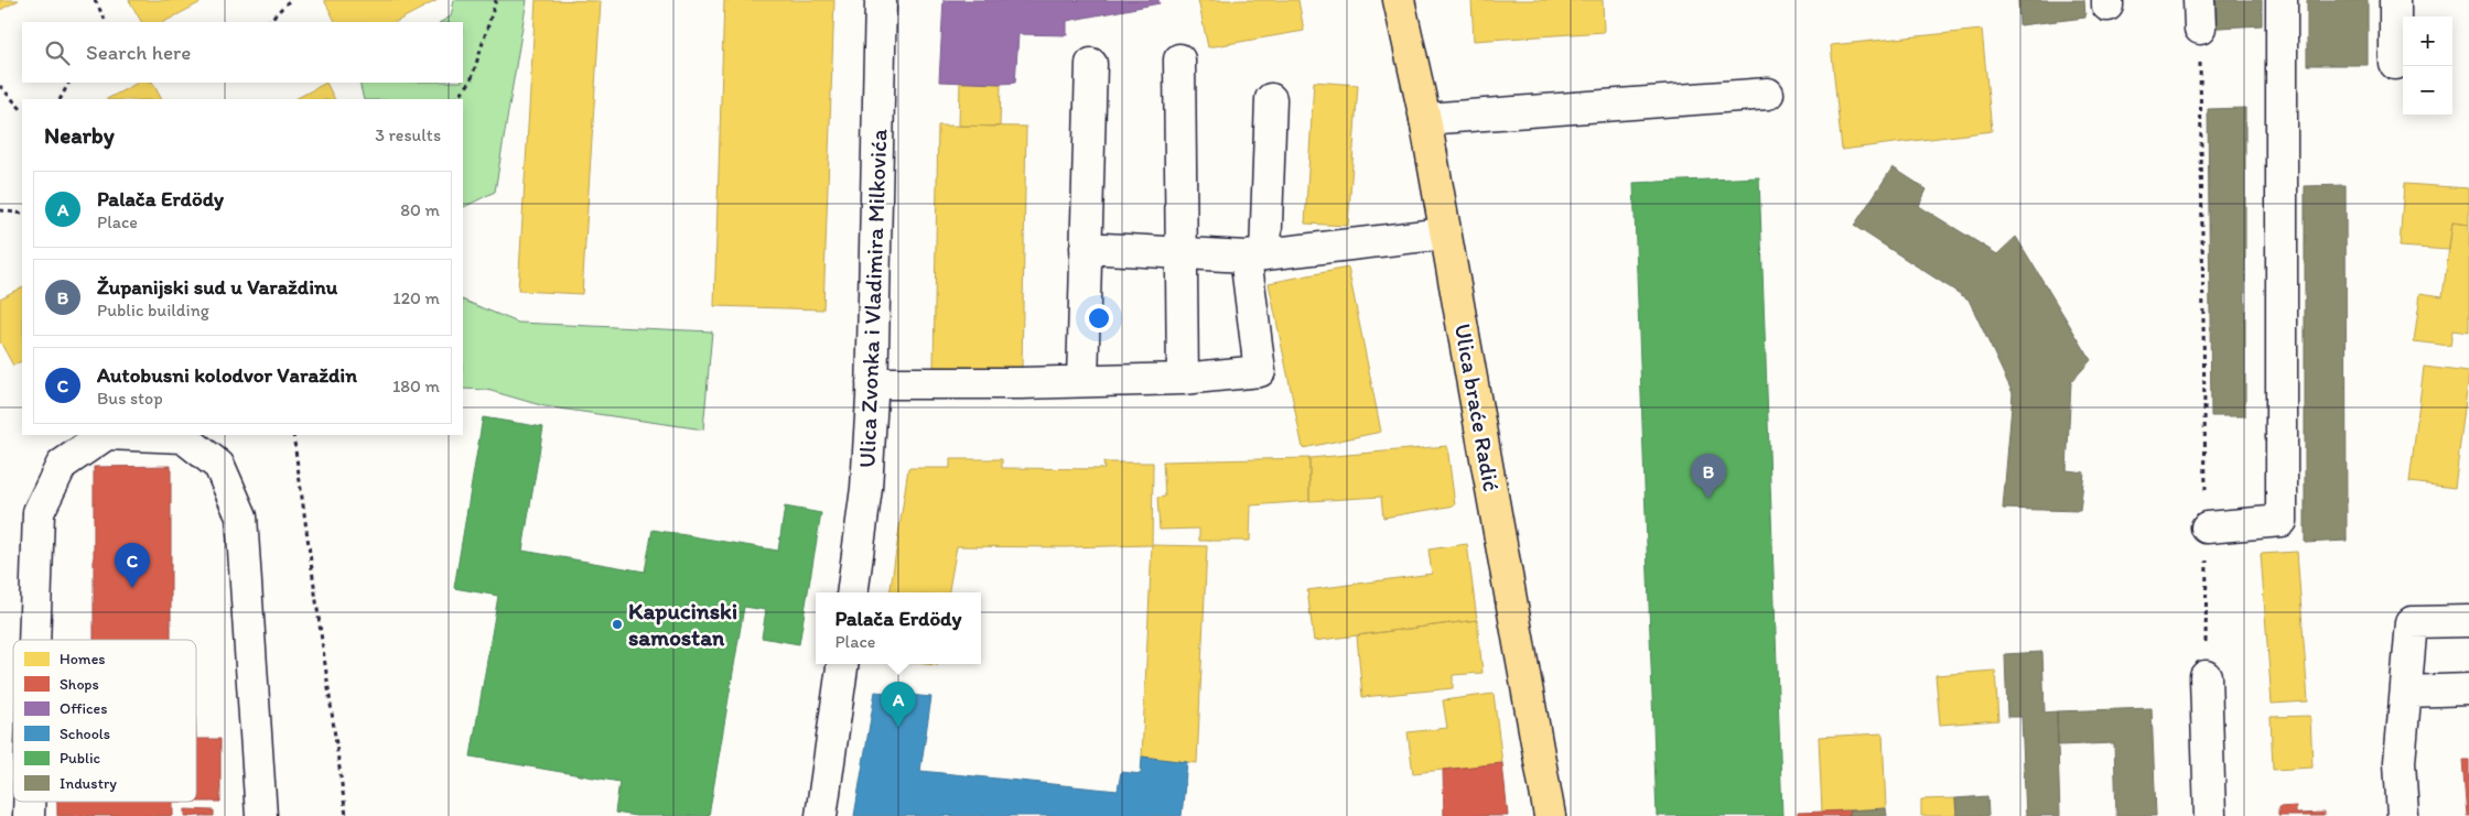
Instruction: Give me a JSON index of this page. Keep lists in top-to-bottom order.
{
  "streets": {
    "main road": ["Ulica braće Radić"],
    "street": ["Ulica Zvonka i Vladimira Milkovića"]
  },
  "places": ["Kapucinski samostan"],
  "legend": [
    "Homes",
    "Shops",
    "Offices",
    "Schools",
    "Public",
    "Industry"
  ],
  "page": {
    "map_buttons": ["+", "−"],
    "search": "Search here",
    "heading": ["Nearby", "3 results"],
    "list": [
      {
        "mark": "A",
        "name": "Palača Erdödy",
        "note": "Place",
        "value": "80 m"
      },
      {
        "mark": "B",
        "name": "Županijski sud u Varaždinu",
        "note": "Public building",
        "value": "120 m"
      },
      {
        "mark": "C",
        "name": "Autobusni kolodvor Varaždin",
        "note": "Bus stop",
        "value": "180 m"
      }
    ],
    "pins": ["B", "C", "A"],
    "popup": ["Palača Erdödy", "Place"]
  }
}
